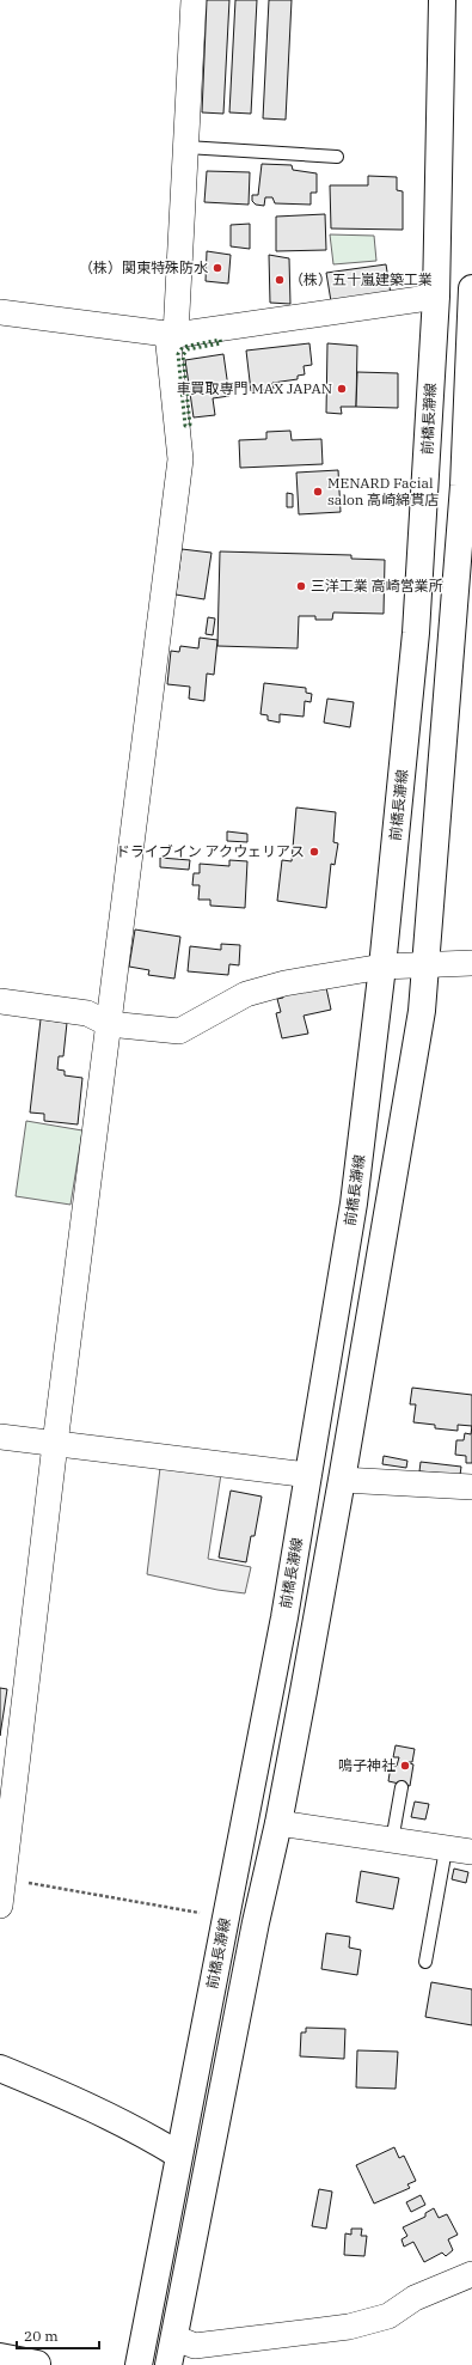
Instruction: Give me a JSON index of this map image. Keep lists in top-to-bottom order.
{
  "streets": {
    "main road": ["前橋長瀞線"]
  },
  "places": [
    "（株）関東特殊防水",
    "（株）五十嵐建築工業",
    "車買取専門 MAX JAPAN",
    "MENARD Facial salon 高崎綿貫店",
    "三洋工業 高崎営業所",
    "ドライブイン アクウェリアス",
    "鳴子神社"
  ],
  "scale_bar": "20 m"
}
